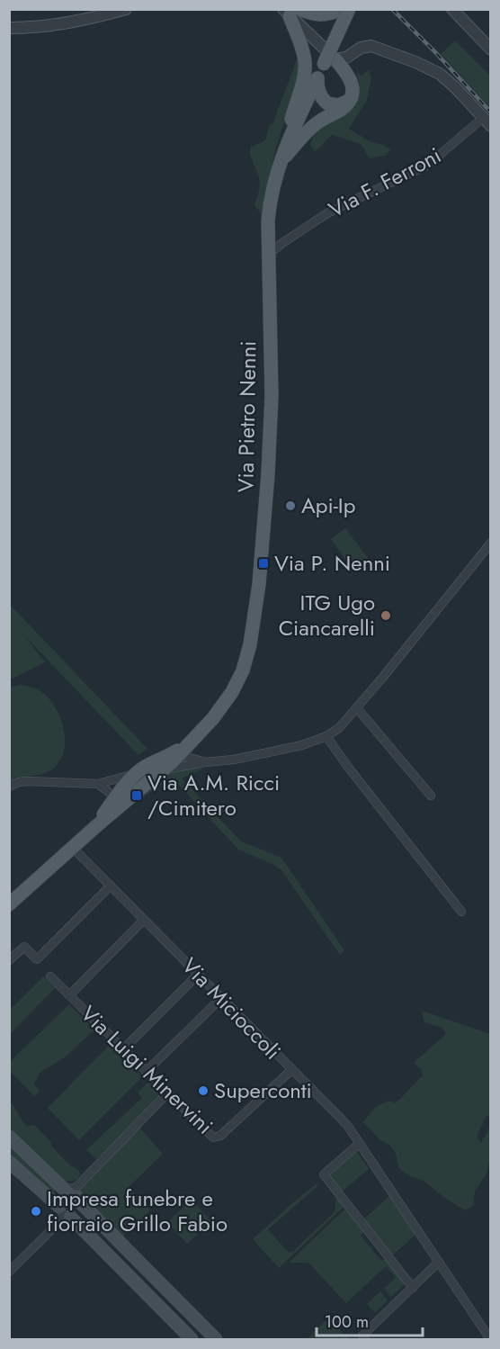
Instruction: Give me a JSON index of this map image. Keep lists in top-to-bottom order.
{
  "streets": {
    "main road": ["Via Pietro Nenni"],
    "street": ["Via F. Ferroni", "Via Micioccoli", "Via Luigi Minervini"]
  },
  "crossings": [
    ["Via F. Ferroni", "Via Pietro Nenni"],
    ["Via Micioccoli", "Via Luigi Minervini"]
  ],
  "places": {
    "other": [
      "Api-Ip",
      "ITG Ugo Ciancarelli",
      "Superconti",
      "Impresa funebre e fiorraio Grillo Fabio"
    ],
    "transit": ["Via P. Nenni", "Via A.M. Ricci /Cimitero"]
  },
  "scale_bar": "100 m"
}
